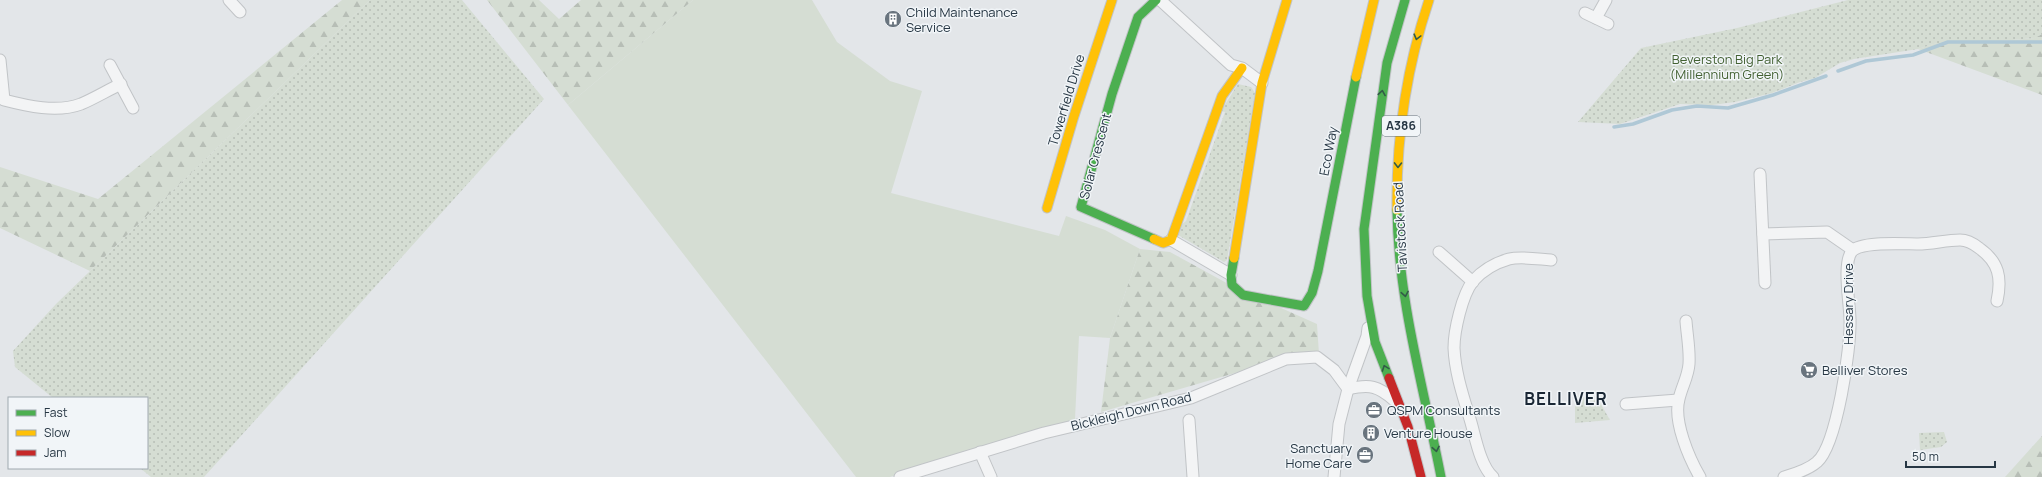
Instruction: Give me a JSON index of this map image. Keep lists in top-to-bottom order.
{
  "streets": {
    "main road": [
      "Towerfield Drive",
      "A386",
      "Eco Way",
      "Solar Crescent",
      "Tavistock Road"
    ],
    "street": ["Hessary Drive", "Bickleigh Down Road"]
  },
  "districts": ["BELLIVER"],
  "parks": ["Beverston Big Park (Millennium Green)"],
  "places": {
    "building": ["Child Maintenance Service", "Venture House"],
    "supermarket": ["Belliver Stores"],
    "office": ["QSPM Consultants", "Sanctuary Home Care"]
  },
  "legend": ["Fast", "Slow", "Jam"],
  "scale_bar": "50 m"
}
